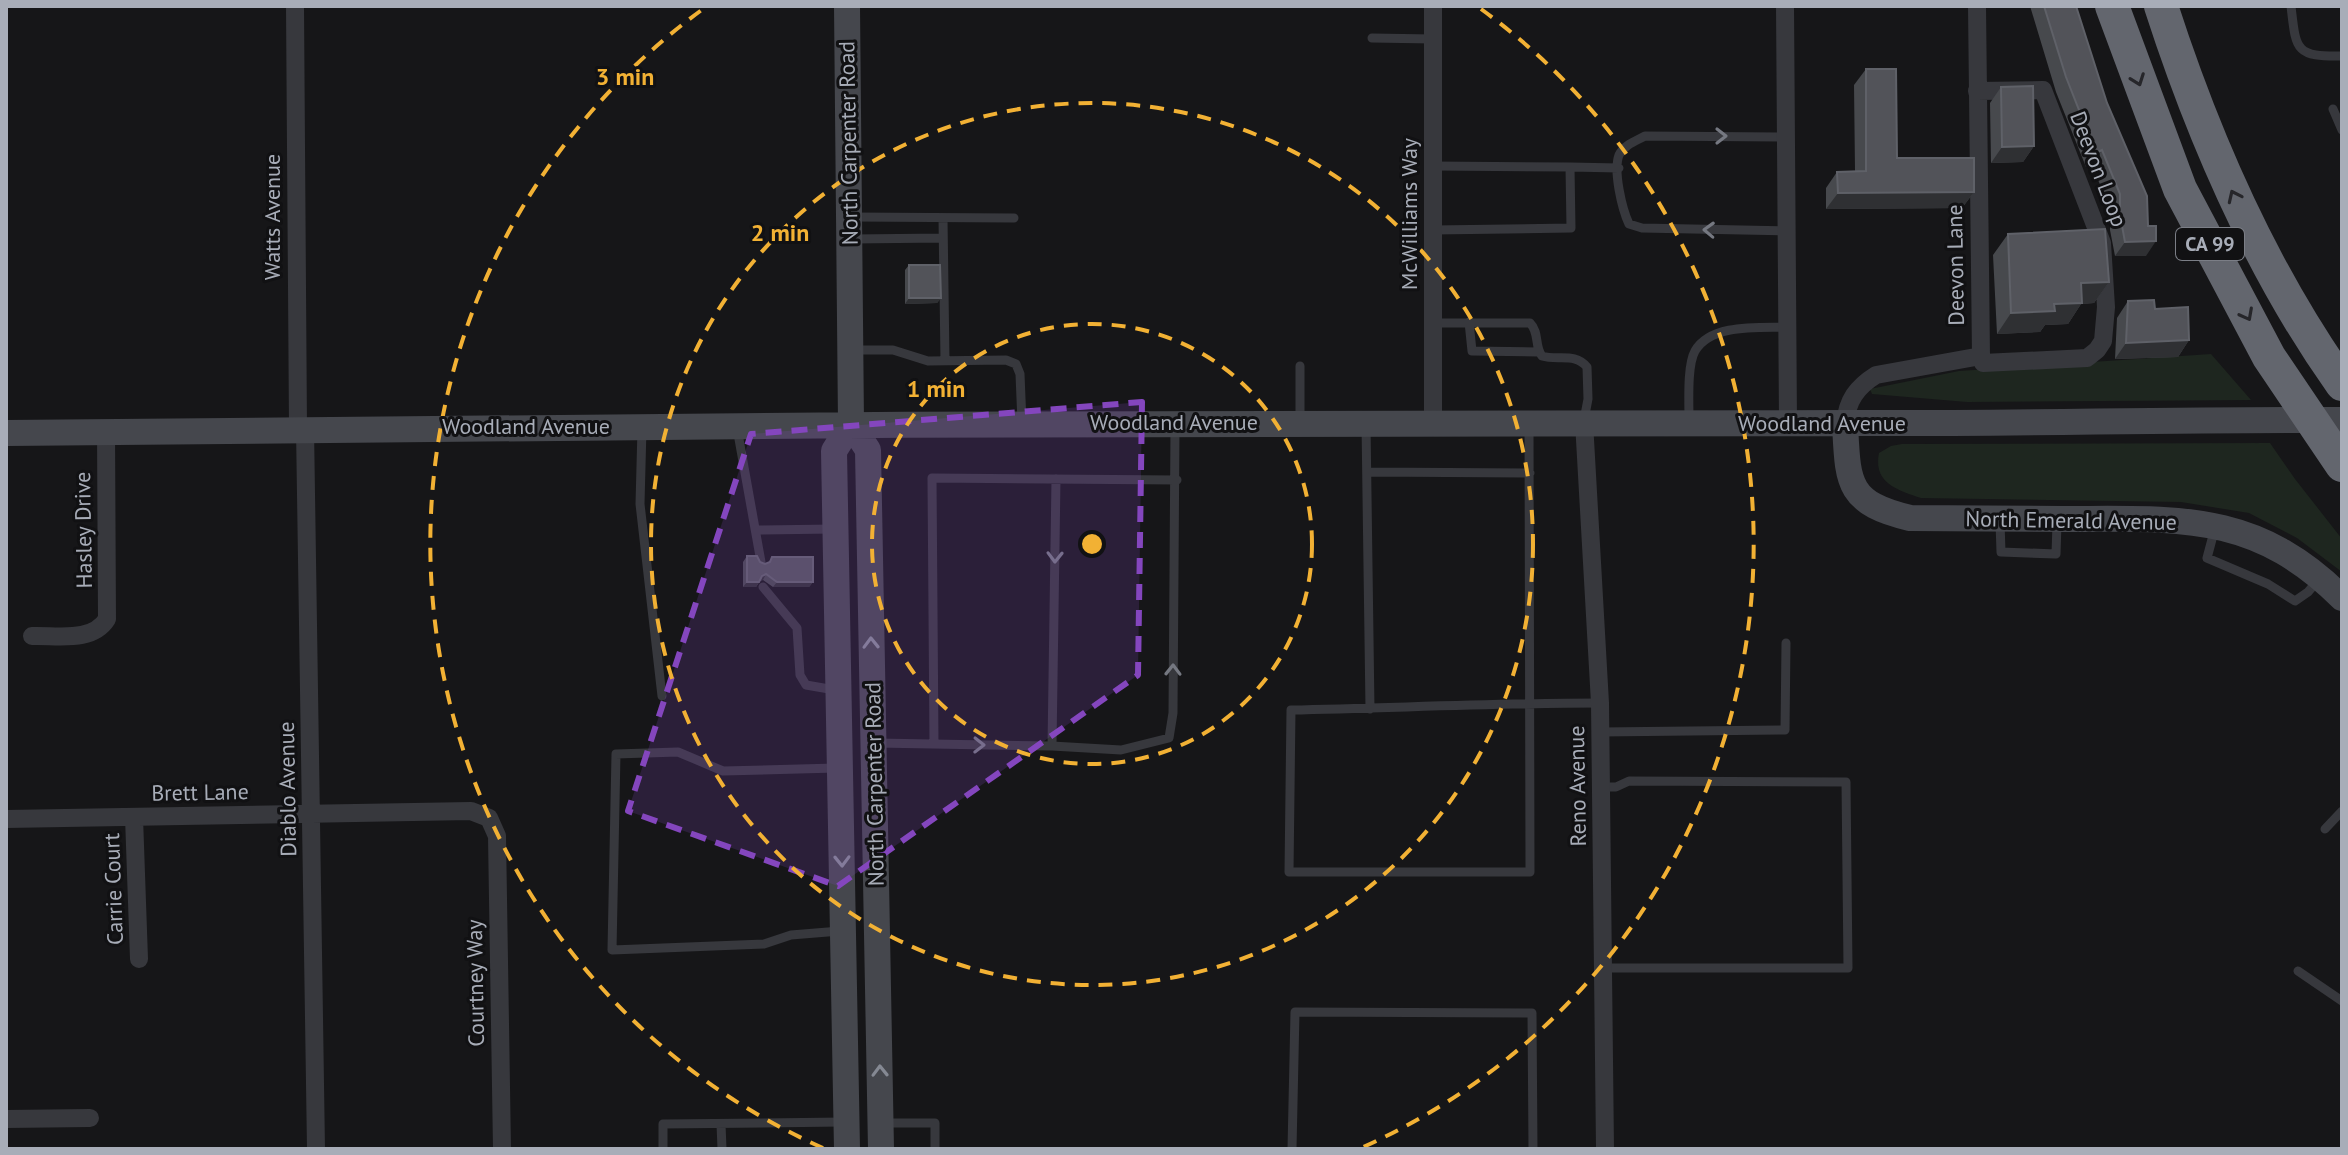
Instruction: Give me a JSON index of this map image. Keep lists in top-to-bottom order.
{
  "streets": {
    "highway": ["CA 99"],
    "street": [
      "North Carpenter Road",
      "Deevon Loop",
      "McWilliams Way",
      "Watts Avenue",
      "Deevon Lane",
      "Woodland Avenue",
      "North Emerald Avenue",
      "Hasley Drive",
      "Reno Avenue",
      "Diablo Avenue",
      "Brett Lane",
      "Carrie Court",
      "Courtney Way"
    ]
  },
  "crossings": [
    ["North Carpenter Road", "Woodland Avenue"],
    ["Deevon Loop", "Deevon Lane"],
    ["McWilliams Way", "Woodland Avenue"],
    ["Watts Avenue", "Woodland Avenue"],
    ["Watts Avenue", "Diablo Avenue"],
    ["Deevon Lane", "Woodland Avenue"],
    ["Deevon Lane", "North Emerald Avenue"],
    ["Woodland Avenue", "North Emerald Avenue"],
    ["Woodland Avenue", "Hasley Drive"],
    ["Woodland Avenue", "Reno Avenue"],
    ["Woodland Avenue", "Diablo Avenue"],
    ["Diablo Avenue", "Brett Lane"],
    ["Brett Lane", "Carrie Court"],
    ["Brett Lane", "Courtney Way"]
  ],
  "rings": ["3 min", "2 min", "1 min"]
}
